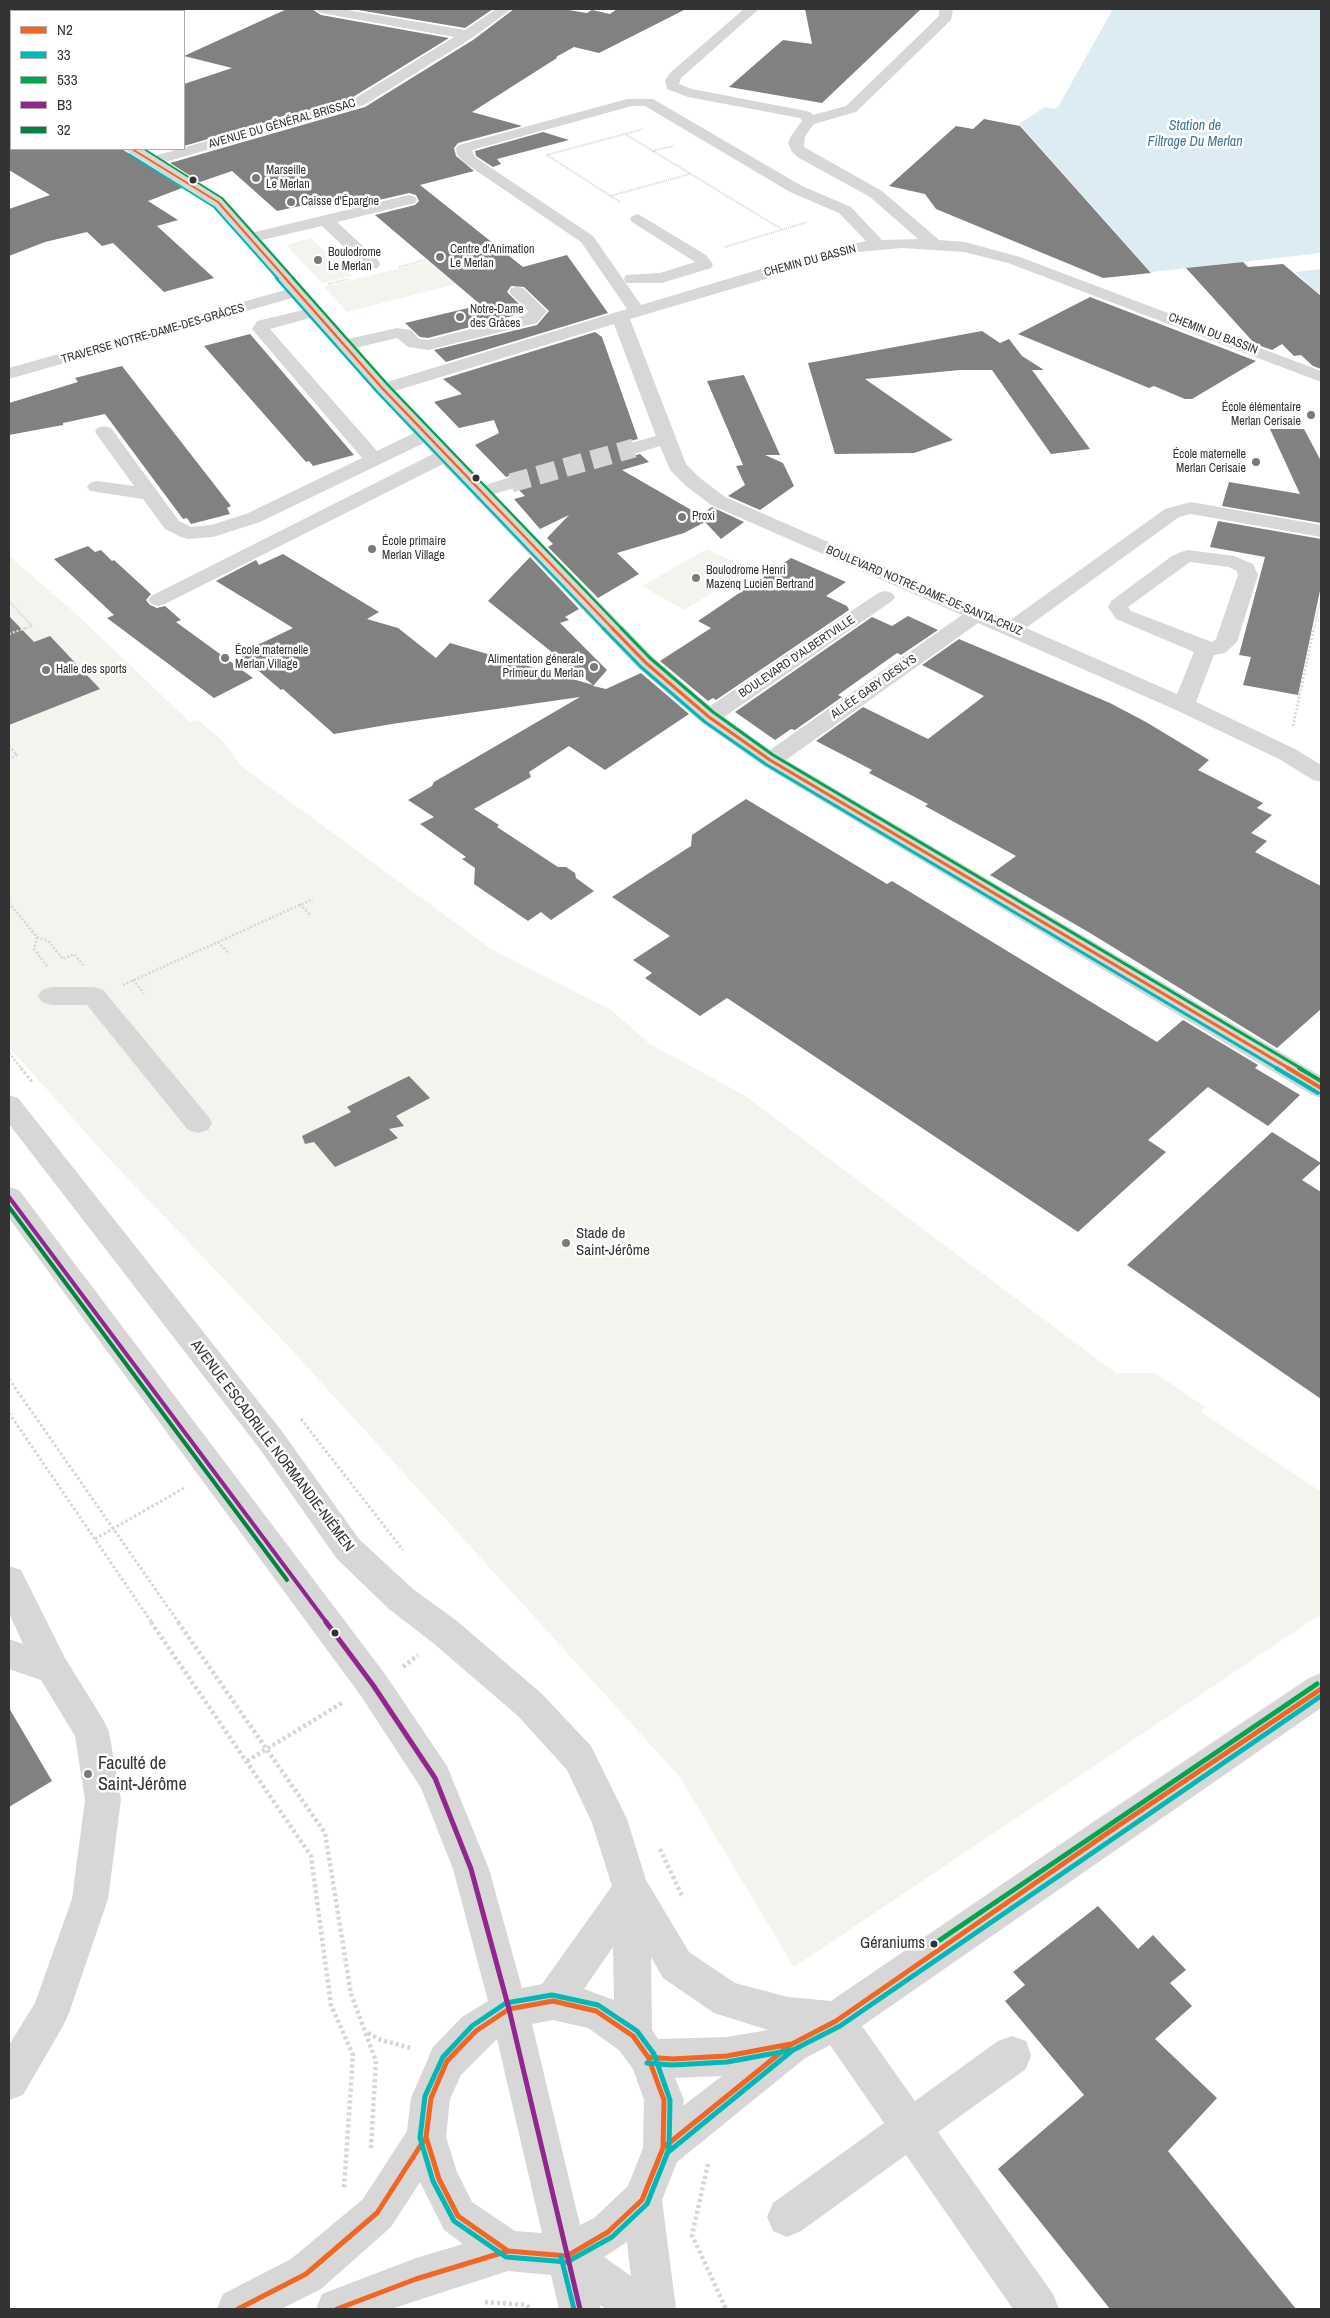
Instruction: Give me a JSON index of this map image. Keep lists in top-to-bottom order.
{
  "streets": {
    "street": [
      "AVENUE DU GÉNÉRAL BRISSAC",
      "CHEMIN DU BASSIN",
      "TRAVERSE NOTRE-DAME-DES-GRÂCES",
      "BOULEVARD NOTRE-DAME-DE-SANTA-CRUZ",
      "BOULEVARD D'ALBERTVILLE",
      "ALLÉE GABY DESLYS",
      "AVENUE ESCADRILLE NORMANDIE-NIÉMEN"
    ]
  },
  "crossings": [
    ["CHEMIN DU BASSIN", "BOULEVARD NOTRE-DAME-DE-SANTA-CRUZ"],
    ["BOULEVARD NOTRE-DAME-DE-SANTA-CRUZ", "ALLÉE GABY DESLYS"]
  ],
  "water": ["Station de Filtrage Du Merlan"],
  "places": [
    "Marseille Le Merlan",
    "Caisse d'Épargne",
    "Centre d'Animation Le Merlan",
    "Boulodrome Le Merlan",
    "Notre-Dame des Grâces",
    "École élémentaire Merlan Cerisaie",
    "École maternelle Merlan Cerisaie",
    "Proxi",
    "École primaire Merlan Village",
    "Boulodrome Henri Mazenq Lucien Bertrand",
    "École maternelle Merlan Village",
    "Alimentation génerale Primeur du Merlan",
    "Halle des sports",
    "Stade de Saint-Jérôme",
    "Faculté de Saint-Jérôme",
    "Géraniums"
  ],
  "lines": [
    "transit line N2",
    "transit line 533",
    "transit line 33",
    "transit line B3",
    "transit line 32"
  ],
  "legend": [
    "N2",
    "33",
    "533",
    "B3",
    "32"
  ]
}
